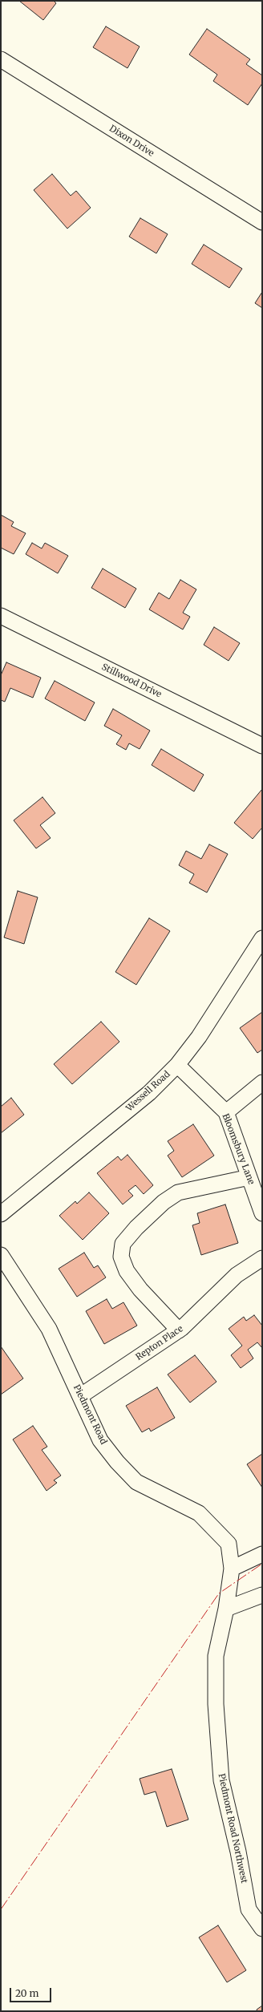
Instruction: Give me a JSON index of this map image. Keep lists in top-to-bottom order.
{
  "streets": {
    "street": [
      "Dixon Drive",
      "Stillwood Drive",
      "Wessell Road",
      "Bloomsbury Lane",
      "Repton Place",
      "Piedmont Road",
      "Piedmont Road Northwest"
    ]
  },
  "crossings": [
    ["Wessell Road", "Bloomsbury Lane"],
    ["Repton Place", "Piedmont Road"],
    ["Piedmont Road", "Piedmont Road Northwest"]
  ],
  "scale_bar": "20 m"
}
